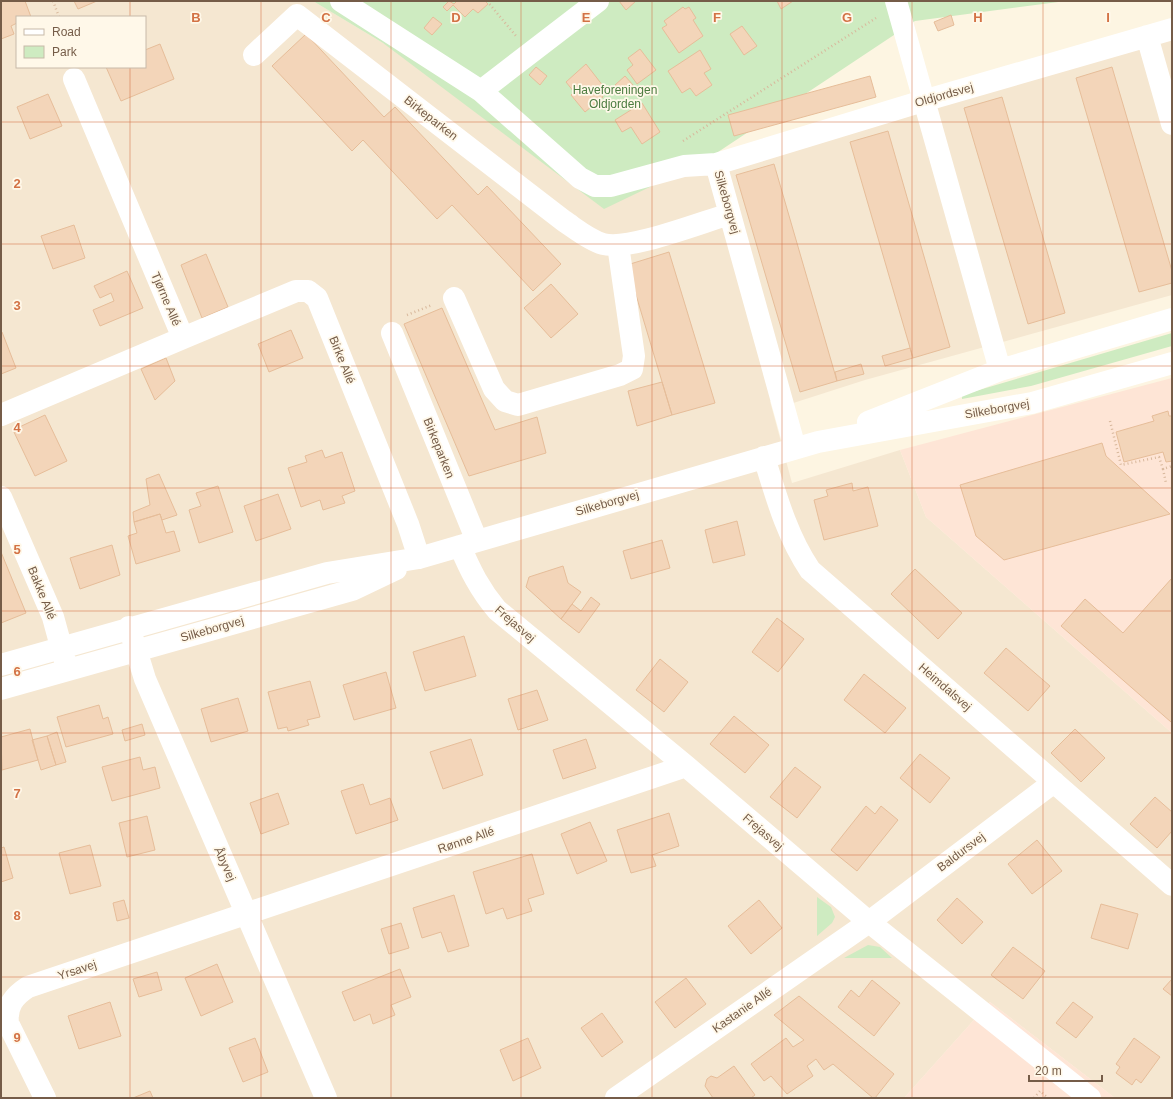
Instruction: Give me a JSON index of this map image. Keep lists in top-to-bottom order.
{
  "streets": {
    "street": [
      "Oldjordsvej",
      "Birkeparken",
      "Silkeborgvej",
      "Tjørne Allé",
      "Birke Allé",
      "Bakke Allé",
      "Frejasvej",
      "Heimdalsvej",
      "Rønne Allé",
      "Baldursvej",
      "Åbyvej",
      "Yrsavej",
      "Kastanie Allé"
    ]
  },
  "crossings": [
    ["Oldjordsvej", "Silkeborgvej"],
    ["Birkeparken", "Silkeborgvej"],
    ["Birkeparken", "Frejasvej"],
    ["Silkeborgvej", "Birke Allé"],
    ["Silkeborgvej", "Bakke Allé"],
    ["Silkeborgvej", "Frejasvej"],
    ["Silkeborgvej", "Heimdalsvej"],
    ["Silkeborgvej", "Åbyvej"],
    ["Tjørne Allé", "Birke Allé"],
    ["Frejasvej", "Rønne Allé"],
    ["Frejasvej", "Baldursvej"],
    ["Frejasvej", "Kastanie Allé"],
    ["Heimdalsvej", "Baldursvej"],
    ["Rønne Allé", "Åbyvej"],
    ["Rønne Allé", "Yrsavej"],
    ["Baldursvej", "Kastanie Allé"],
    ["Åbyvej", "Yrsavej"]
  ],
  "parks": ["Haveforeningen Oldjorden"],
  "legend": ["Road", "Park"],
  "scale_bar": "20 m",
  "grid": {
    "columns": [
      "B",
      "C",
      "D",
      "E",
      "F",
      "G",
      "H",
      "I"
    ],
    "rows": [
      "2",
      "3",
      "4",
      "5",
      "6",
      "7",
      "8",
      "9"
    ]
  }
}
